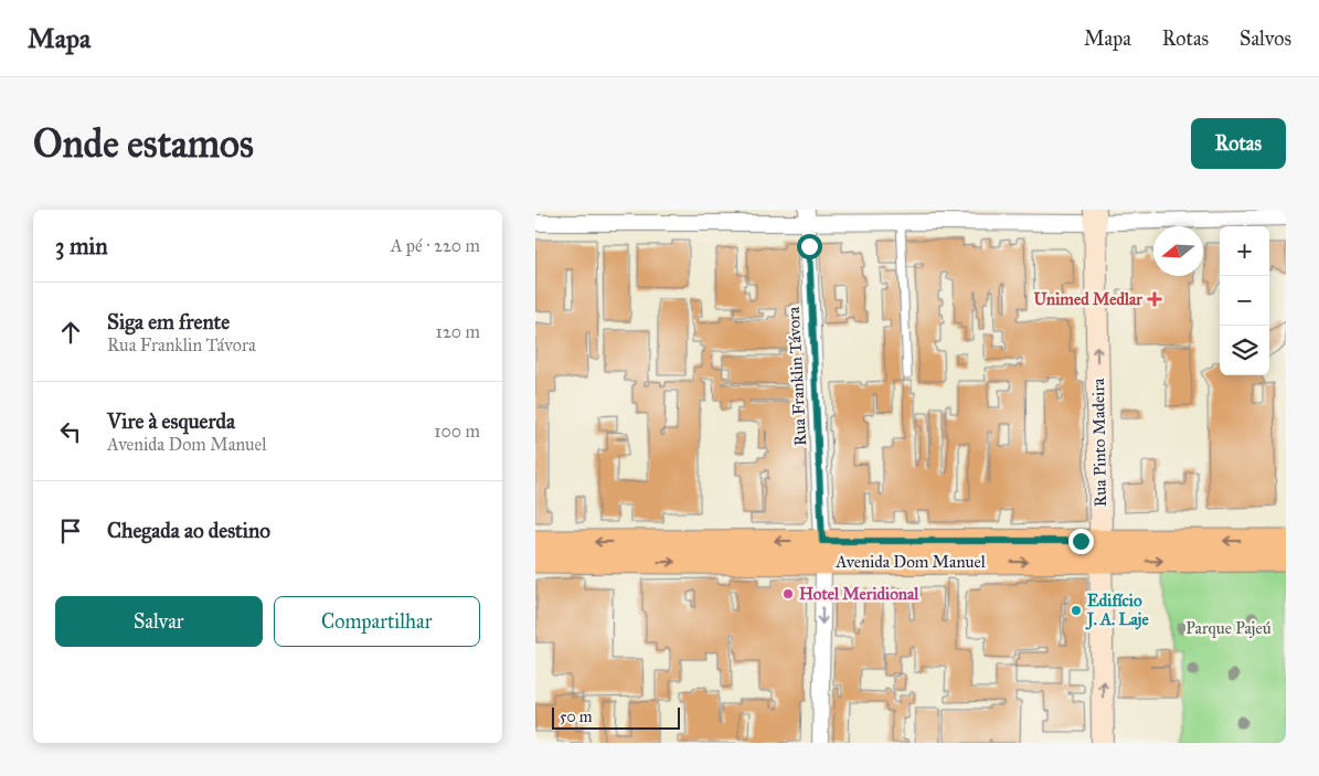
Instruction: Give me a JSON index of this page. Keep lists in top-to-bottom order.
{
  "streets": {
    "main road": ["Rua Pinto Madeira", "Avenida Dom Manuel"],
    "street": ["Rua Franklin Távora"]
  },
  "crossings": [
    ["Rua Franklin Távora", "Avenida Dom Manuel"],
    ["Rua Pinto Madeira", "Avenida Dom Manuel"]
  ],
  "one_way": ["Rua Franklin Távora", "Rua Pinto Madeira"],
  "parks": ["Parque Pajeú"],
  "places": {
    "health": ["Unimed Medlar"],
    "other": ["Hotel Meridional", "Edifício J. A. Laje"]
  },
  "scale_bar": "50 m",
  "north": "left",
  "page": {
    "header": "Mapa",
    "nav": ["Mapa", "Rotas", "Salvos"],
    "buttons": [
      "Rotas",
      ["Salvar", "Compartilhar"]
    ],
    "title": "Onde estamos",
    "heading": ["3 min", "A pé · 220 m"],
    "map_buttons": ["+", "−"],
    "list": [
      ["Siga em frente", "Rua Franklin Távora", "120 m"],
      ["Vire à esquerda", "Avenida Dom Manuel", "100 m"],
      "Chegada ao destino"
    ],
    "scale": "50 m"
  }
}
